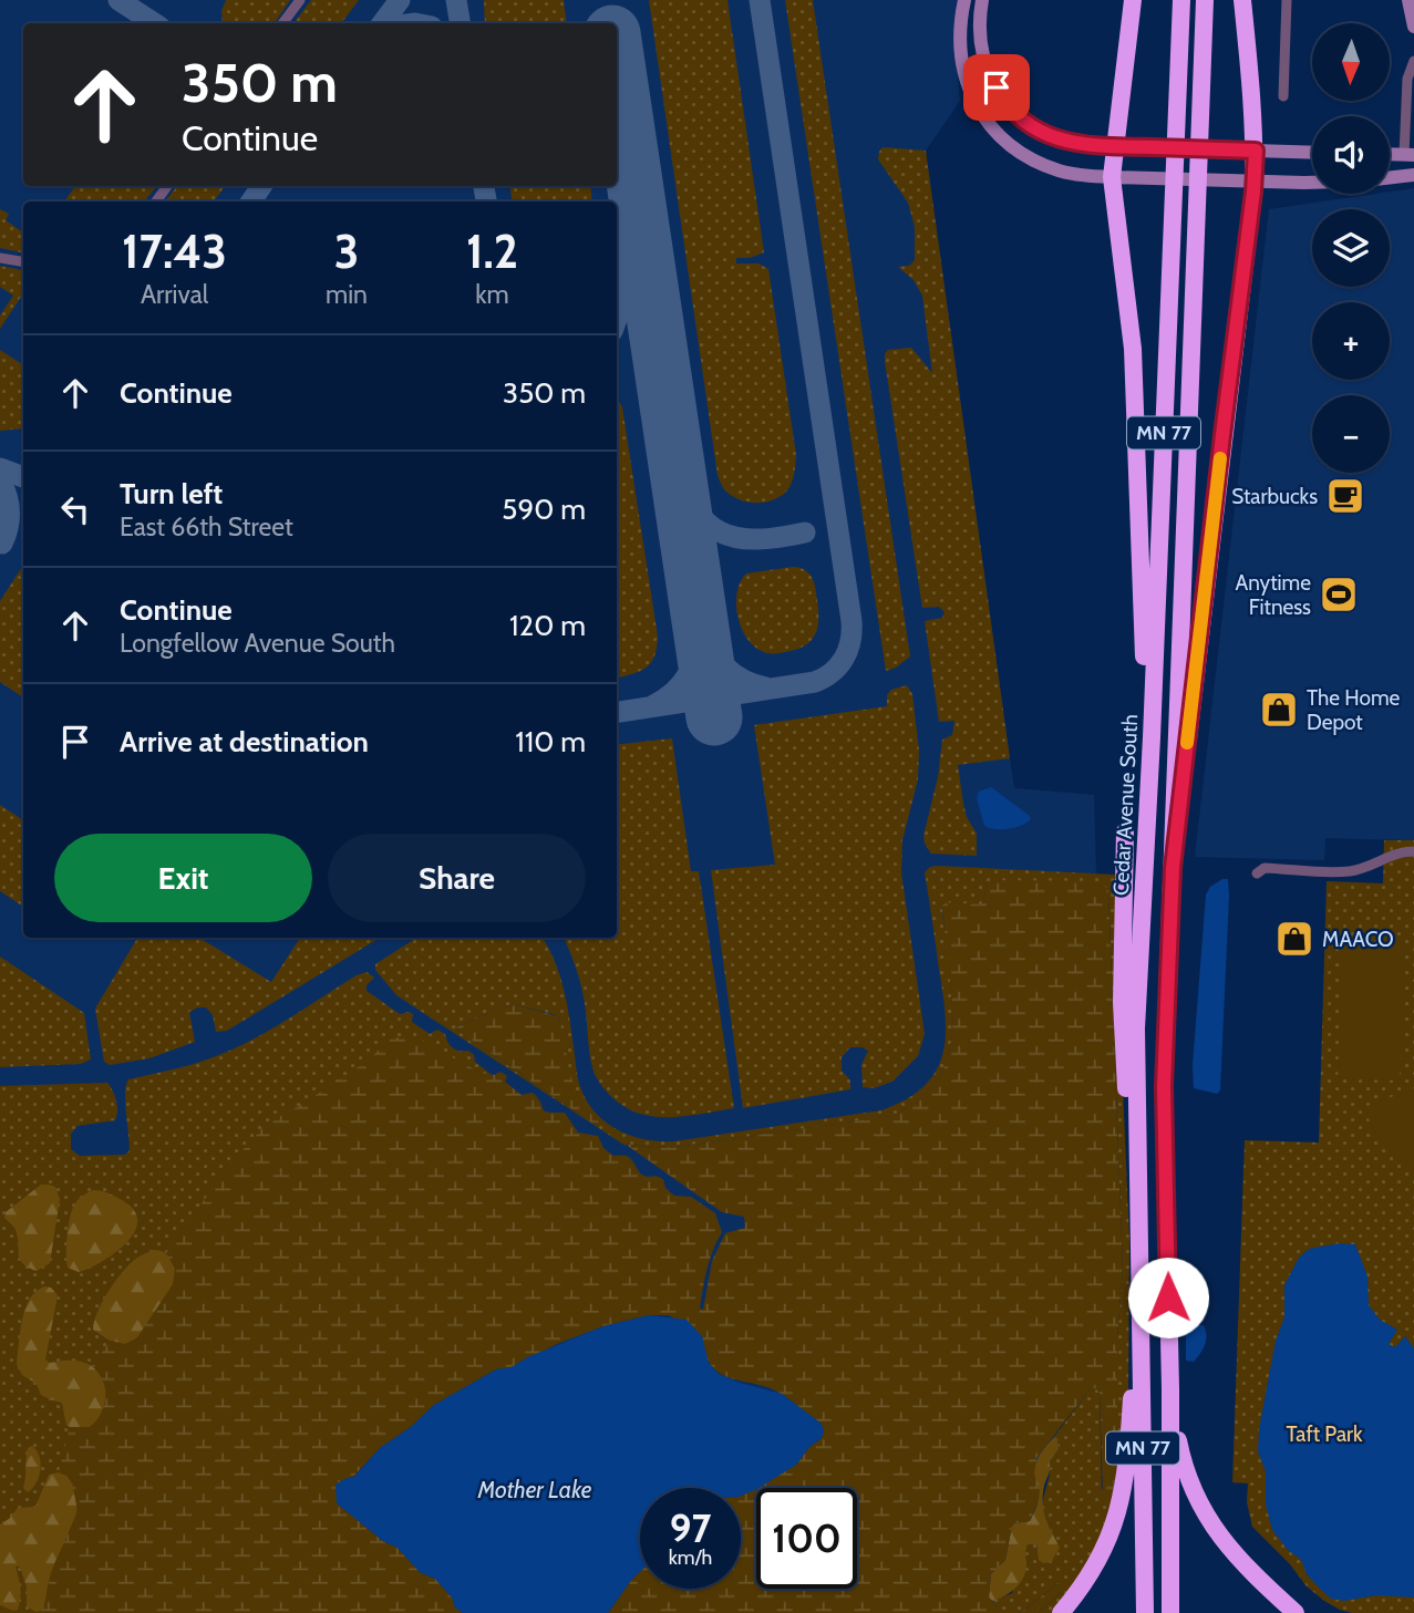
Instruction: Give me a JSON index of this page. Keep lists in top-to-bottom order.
{
  "streets": {
    "highway": ["MN 77", "Cedar Avenue South"]
  },
  "water": ["Mother Lake"],
  "parks": ["Taft Park"],
  "places": {
    "cafe": ["Starbucks"],
    "sports": ["Anytime Fitness"],
    "shop": ["The Home Depot", "MAACO"]
  },
  "north": "bottom",
  "page": {
    "map_buttons": ["+", "−"],
    "turn": ["350 m", "Continue"],
    "eta": [
      "17:43",
      "Arrival",
      "3",
      "min",
      "1.2",
      "km"
    ],
    "list": [
      {
        "name": "Continue",
        "value": "350 m"
      },
      {
        "name": "Turn left",
        "note": "East 66th Street",
        "value": "590 m"
      },
      {
        "name": "Continue",
        "note": "Longfellow Avenue South",
        "value": "120 m"
      },
      {
        "name": "Arrive at destination",
        "value": "110 m"
      }
    ],
    "buttons": ["Exit", "Share"],
    "speed": "97 km/h",
    "limit": "100"
  }
}
